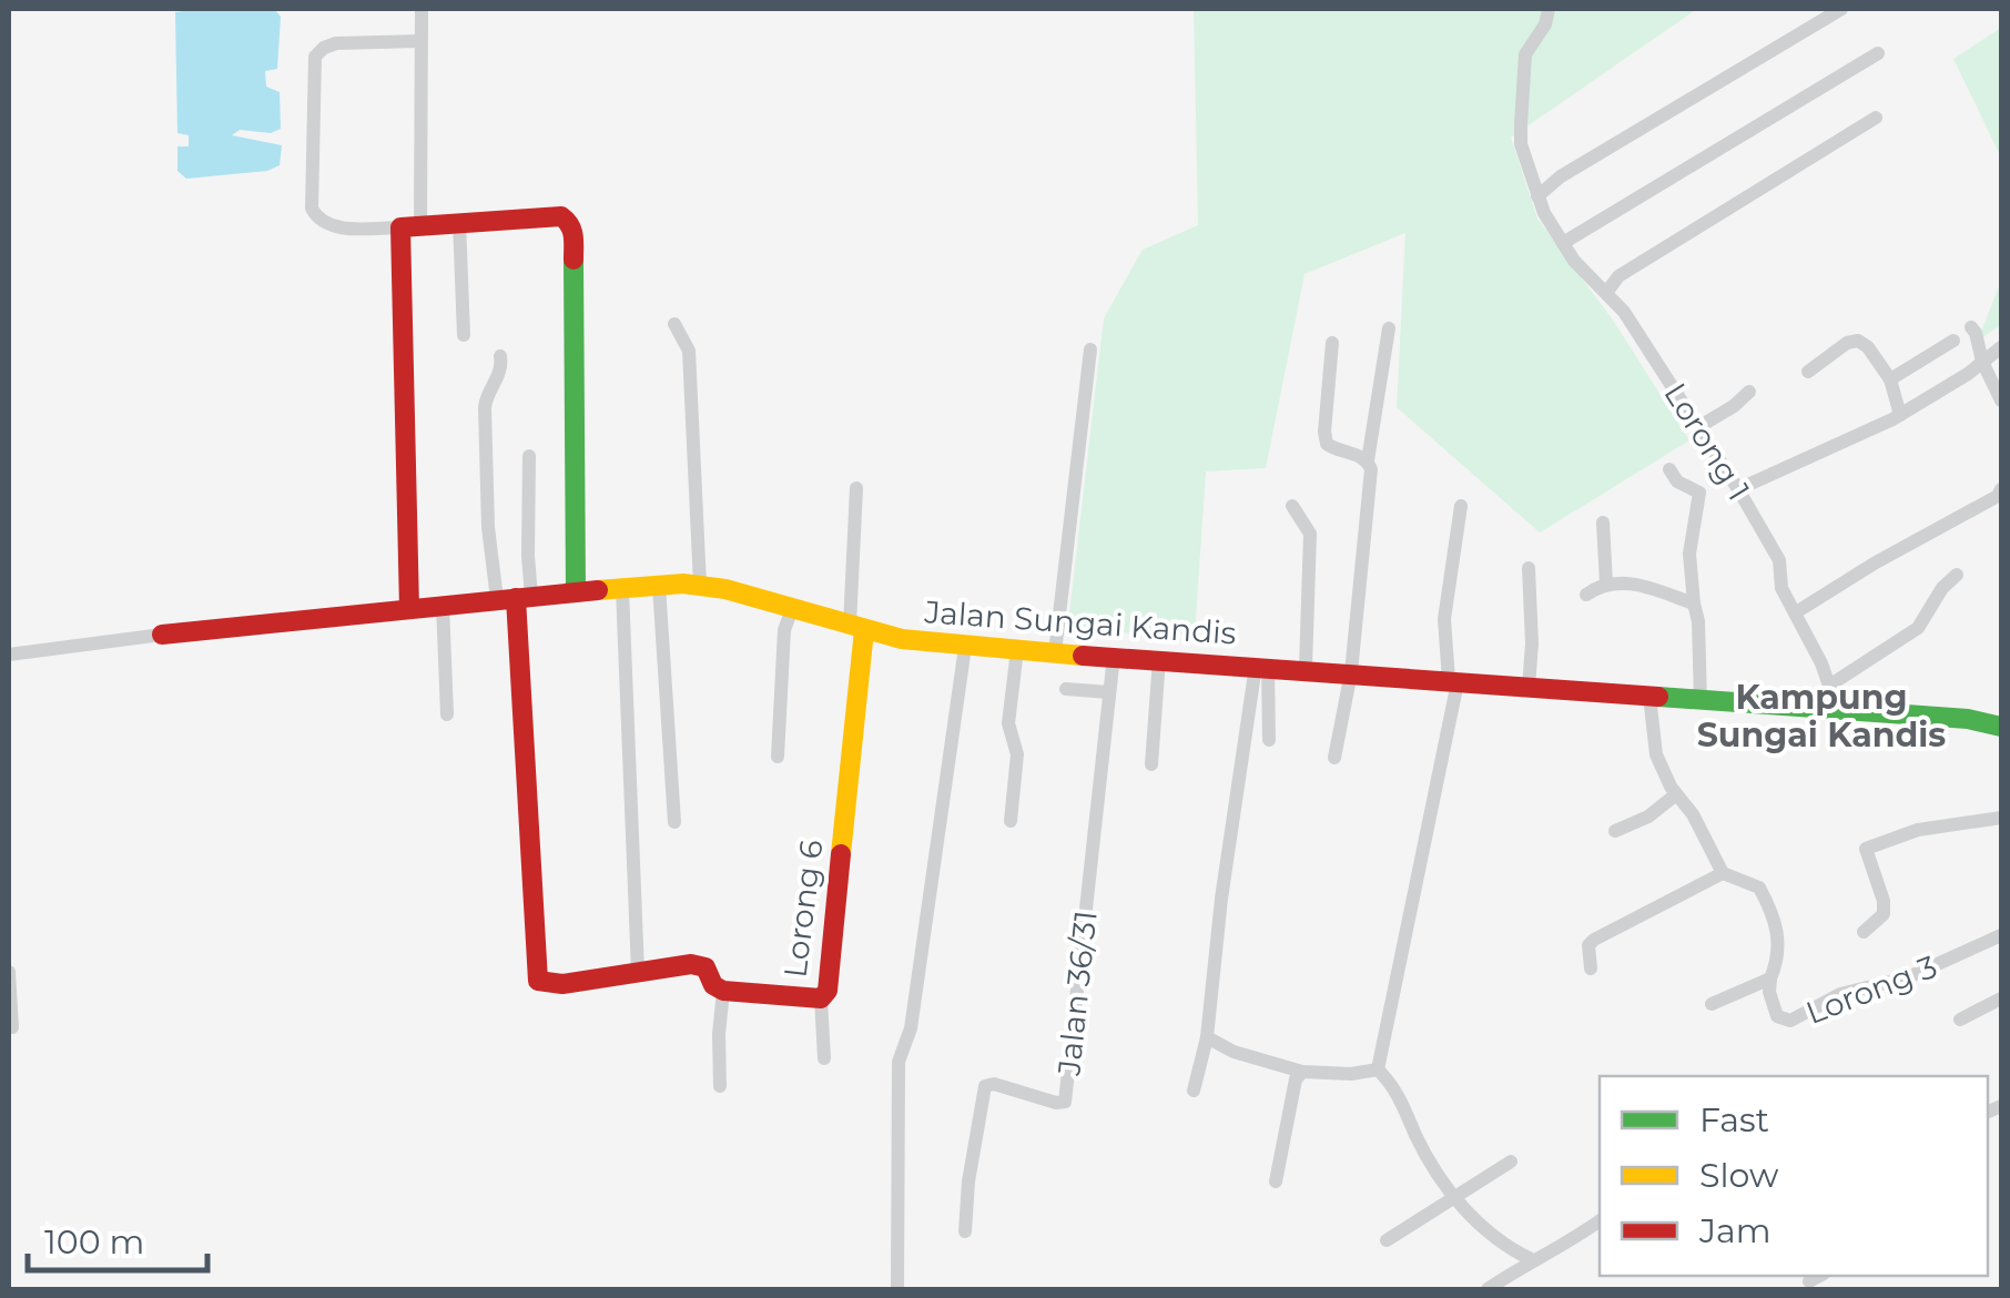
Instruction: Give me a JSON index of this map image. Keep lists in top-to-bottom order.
{
  "streets": {
    "street": [
      "Lorong 1",
      "Jalan Sungai Kandis",
      "Lorong 6",
      "Lorong 3",
      "Jalan 36/31"
    ]
  },
  "crossings": [
    ["Lorong 1", "Jalan Sungai Kandis"],
    ["Jalan Sungai Kandis", "Lorong 6"],
    ["Jalan Sungai Kandis", "Lorong 3"],
    ["Jalan Sungai Kandis", "Jalan 36/31"]
  ],
  "districts": ["Kampung Sungai Kandis"],
  "legend": ["Fast", "Slow", "Jam"],
  "scale_bar": "100 m"
}
